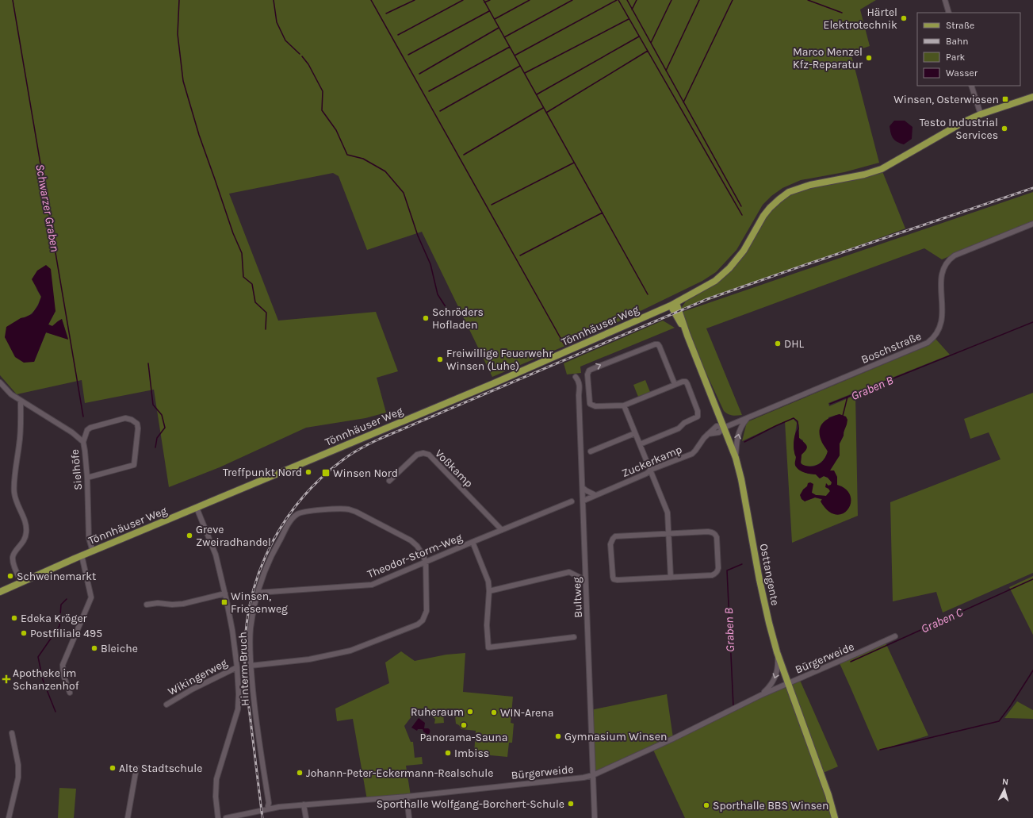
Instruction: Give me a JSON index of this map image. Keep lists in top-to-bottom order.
{
  "streets": {
    "main road": ["Tönnhäuser Weg", "Osttangente"],
    "street": [
      "Boschstraße",
      "Zuckerkamp",
      "Voßkamp",
      "Sielhöfe",
      "Theodor-Storm-Weg",
      "Bultweg",
      "Bürgerweide",
      "Hinterm Bruch",
      "Wikingerweg"
    ]
  },
  "crossings": [
    ["Tönnhäuser Weg", "Sielhöfe"],
    ["Tönnhäuser Weg", "Osttangente"],
    ["Boschstraße", "Zuckerkamp"],
    ["Boschstraße", "Osttangente"],
    ["Zuckerkamp", "Osttangente"],
    ["Zuckerkamp", "Bultweg"],
    ["Voßkamp", "Theodor-Storm-Weg"],
    ["Theodor-Storm-Weg", "Hinterm Bruch"],
    ["Osttangente", "Bürgerweide"],
    ["Bultweg", "Bürgerweide"],
    ["Bürgerweide", "Hinterm Bruch"]
  ],
  "water": ["Schwarzer Graben", "Graben B", "Graben C"],
  "places": {
    "other": [
      "Härtel Elektrotechnik",
      "Marco Menzel Kfz-Reparatur",
      "Testo Industrial Services",
      "Schröders Hofladen",
      "DHL",
      "Freiwillige Feuerwehr Winsen (Luhe)",
      "Treffpunkt Nord",
      "Greve Zweiradhandel",
      "Schweinemarkt",
      "Edeka Kröger",
      "Postfiliale 495",
      "Bleiche",
      "Ruheraum",
      "WIN-Arena",
      "Panorama-Sauna",
      "Gymnasium Winsen",
      "Imbiss",
      "Alte Stadtschule",
      "Johann-Peter-Eckermann-Realschule",
      "Sporthalle Wolfgang-Borchert-Schule",
      "Sporthalle BBS Winsen"
    ],
    "transit": ["Winsen, Osterwiesen", "Winsen Nord", "Winsen, Friesenweg"],
    "health": ["Apotheke im Schanzenhof"]
  },
  "legend": [
    "Straße",
    "Bahn",
    "Park",
    "Wasser"
  ],
  "north": "top"
}
